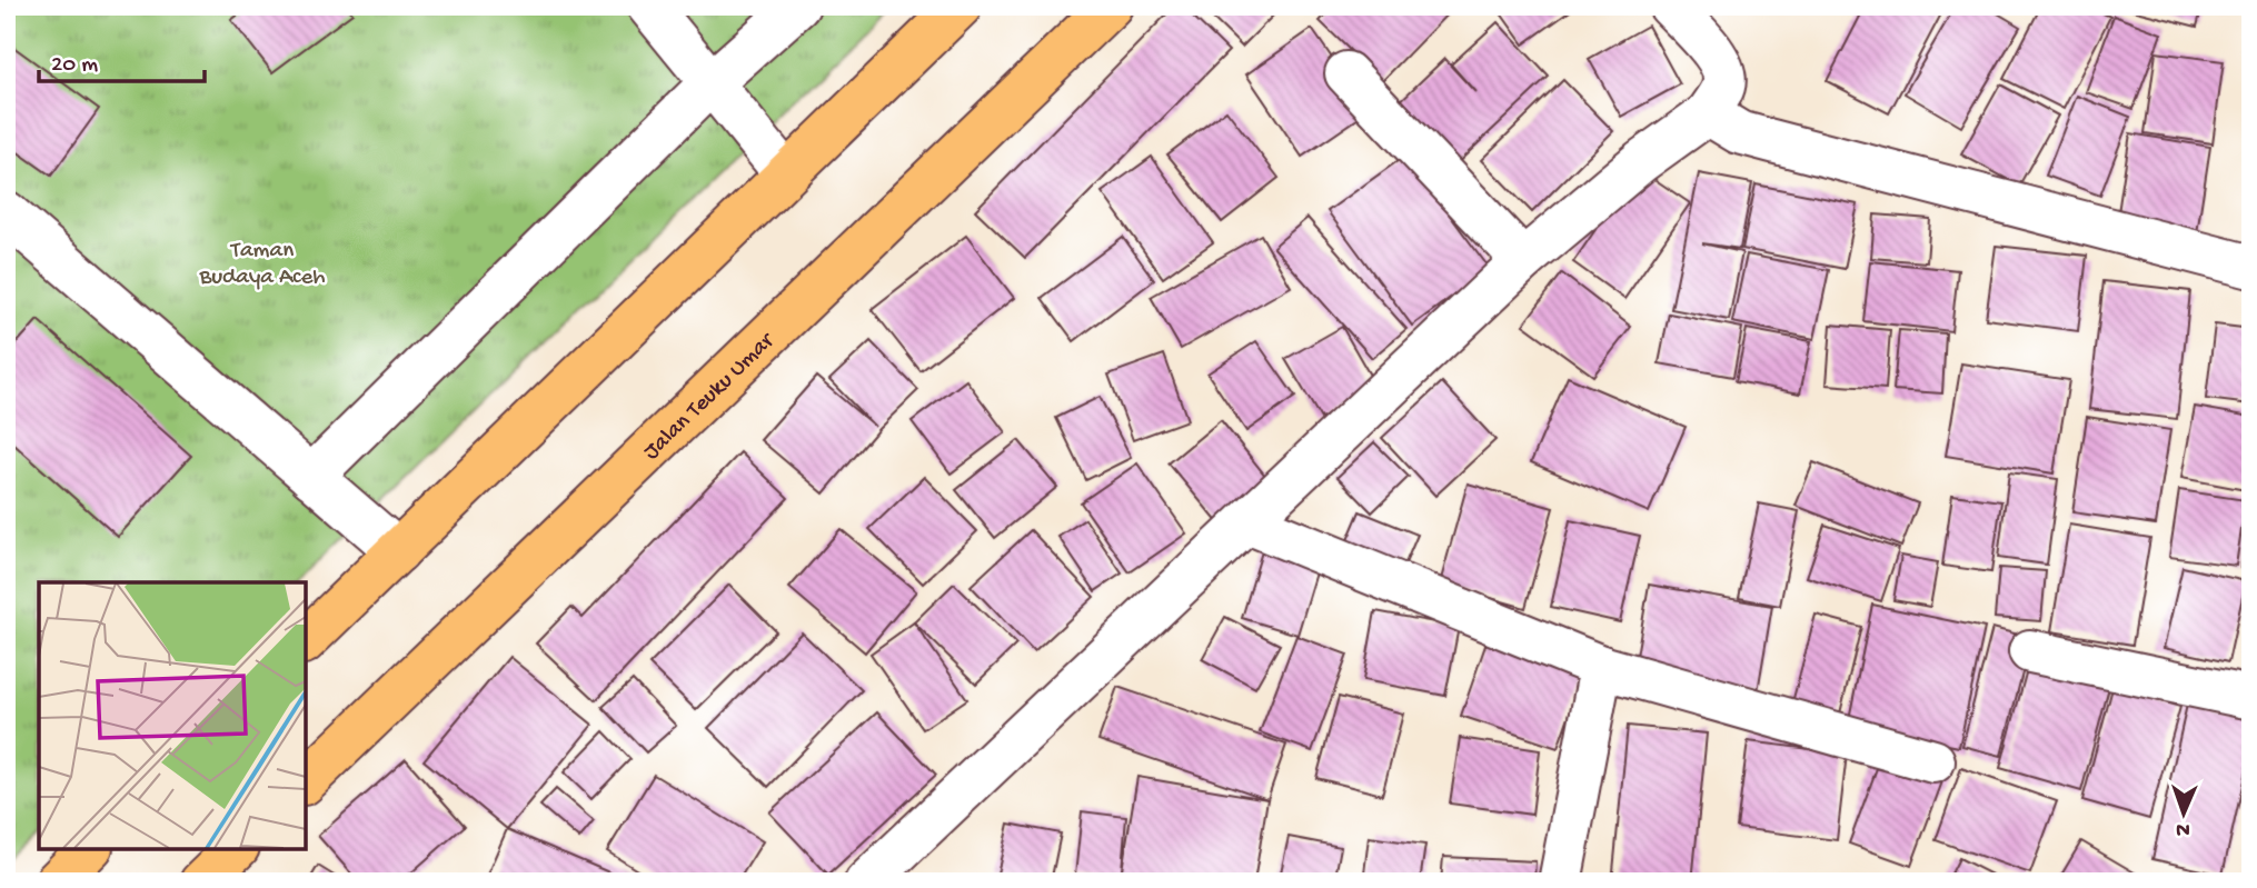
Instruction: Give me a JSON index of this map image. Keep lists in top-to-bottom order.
{
  "streets": {
    "highway": ["Jalan Teuku Umar"]
  },
  "parks": ["Taman Budaya Aceh"],
  "scale_bar": "20 m",
  "north": "bottom"
}
